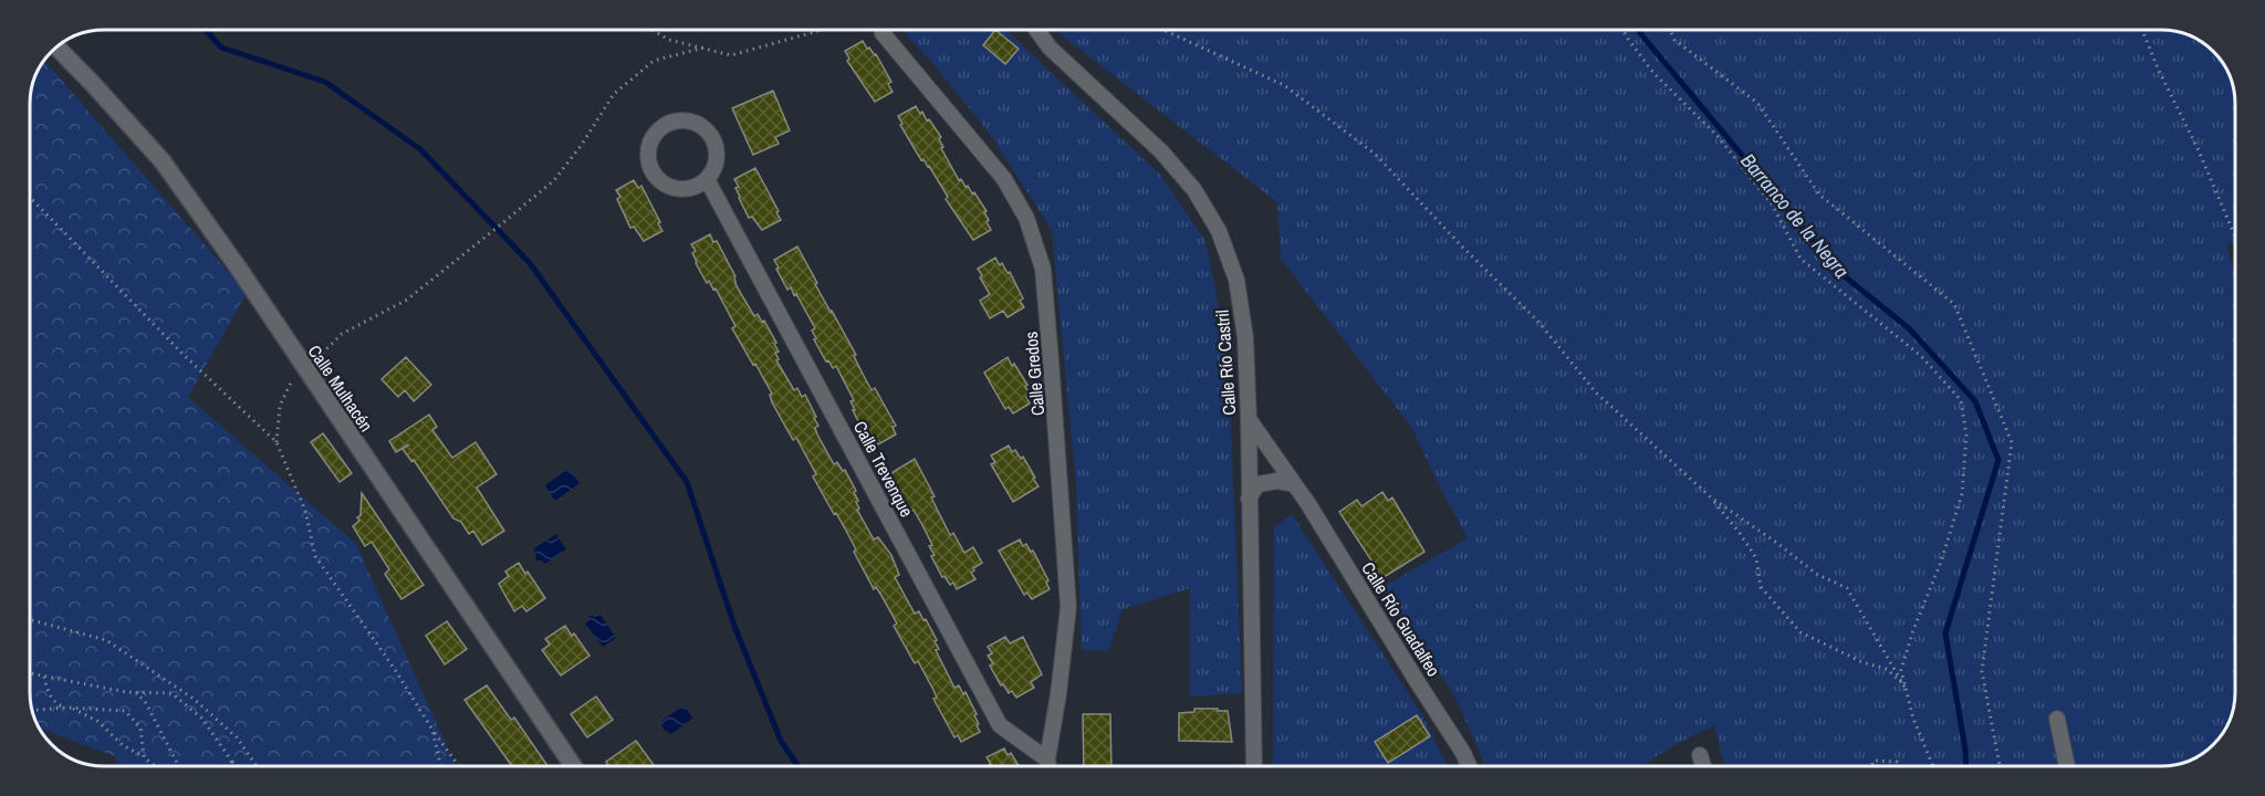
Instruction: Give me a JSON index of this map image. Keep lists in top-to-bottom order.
{
  "streets": {
    "street": [
      "Calle Río Castril",
      "Calle Gredos",
      "Calle Mulhacén",
      "Calle Trevenque",
      "Calle Río Guadalfeo"
    ]
  },
  "crossings": [
    ["Calle Río Castril", "Calle Río Guadalfeo"],
    ["Calle Gredos", "Calle Trevenque"]
  ],
  "water": ["Barranco de la Negra"]
}
